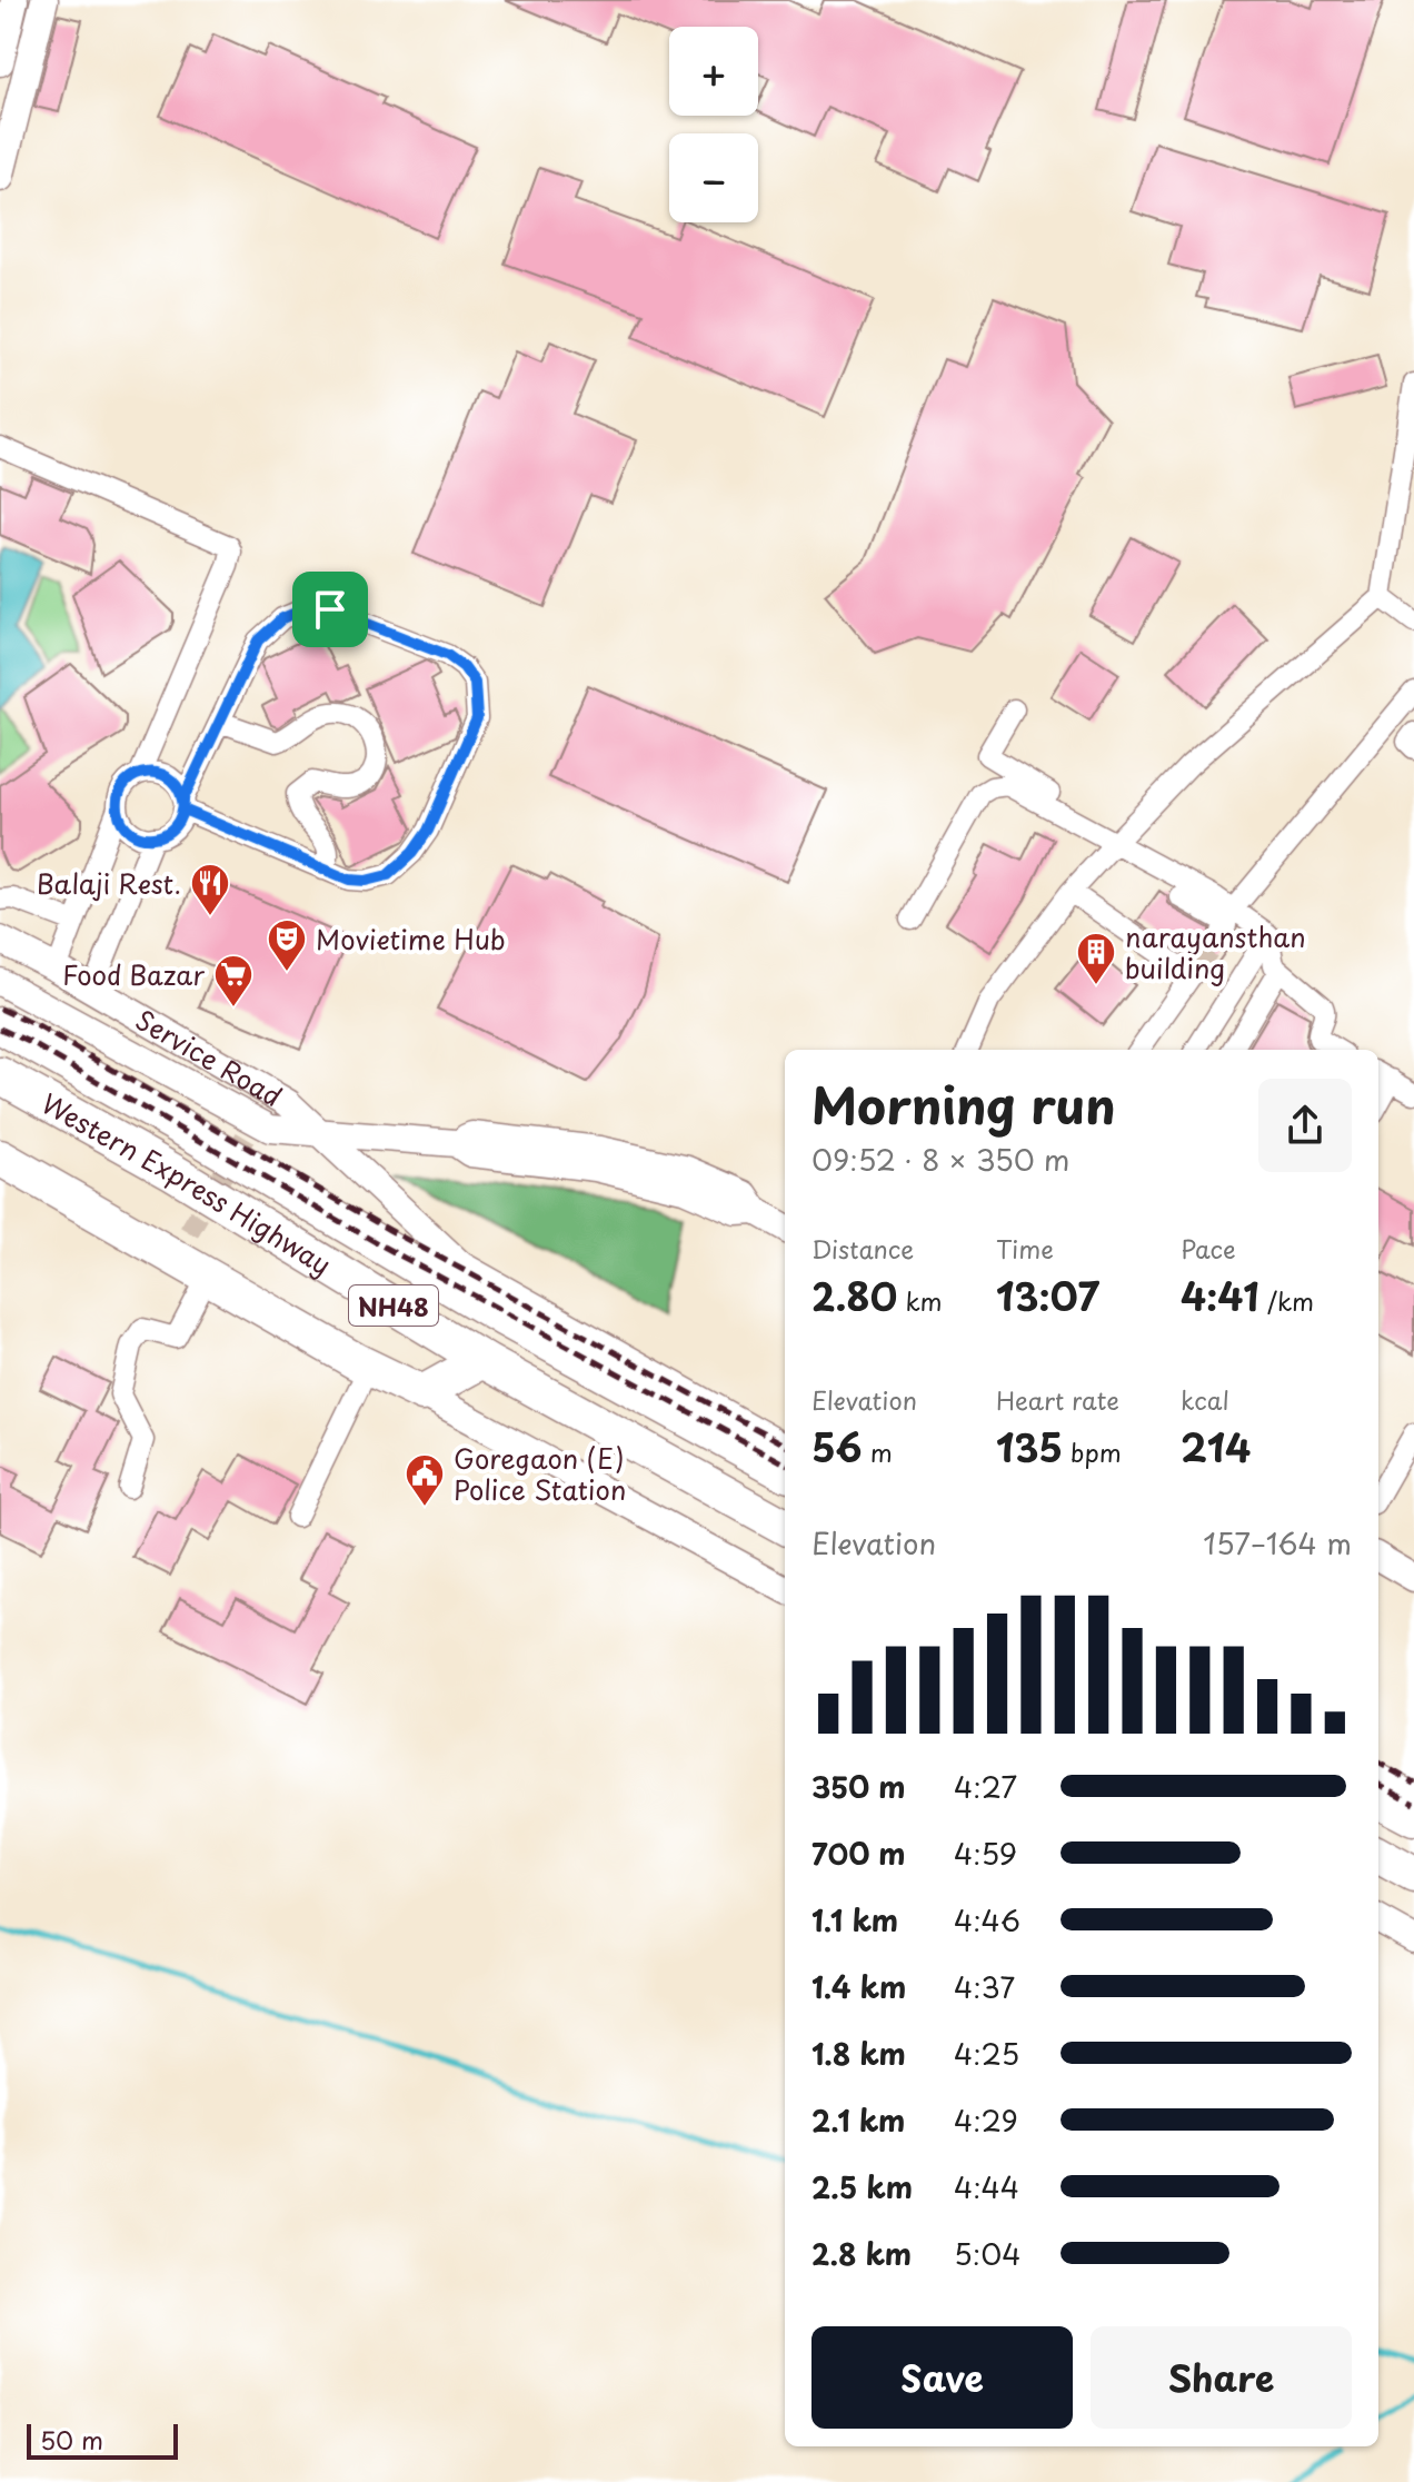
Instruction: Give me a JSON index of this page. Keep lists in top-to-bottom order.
{
  "streets": {
    "highway": ["Western Express Highway", "NH48"],
    "main road": ["Service Road"]
  },
  "places": {
    "restaurant": ["Balaji Rest."],
    "theatre": ["Movietime Hub"],
    "building": ["narayansthan building"],
    "supermarket": ["Food Bazar"],
    "public building": ["Goregaon (E) Police Station"]
  },
  "scale_bar": "50 m",
  "page": {
    "map_buttons": ["+", "−"],
    "heading": ["Morning run", "09:52 · 8 × 350 m"],
    "stats": [
      ["Distance", "2.80 km"],
      ["Time", "13:07"],
      ["Pace", "4:41 /km"],
      ["Elevation", "56 m"],
      ["Heart rate", "135 bpm"],
      ["kcal", "214"]
    ],
    "chart": ["Elevation", "157–164 m"],
    "list": [
      {
        "name": "350 m",
        "note": "4:27"
      },
      {
        "name": "700 m",
        "note": "4:59"
      },
      {
        "name": "1.1 km",
        "note": "4:46"
      },
      {
        "name": "1.4 km",
        "note": "4:37"
      },
      {
        "name": "1.8 km",
        "note": "4:25"
      },
      {
        "name": "2.1 km",
        "note": "4:29"
      },
      {
        "name": "2.5 km",
        "note": "4:44"
      },
      {
        "name": "2.8 km",
        "note": "5:04"
      }
    ],
    "buttons": ["Save", "Share"],
    "scale": "50 m"
  }
}
